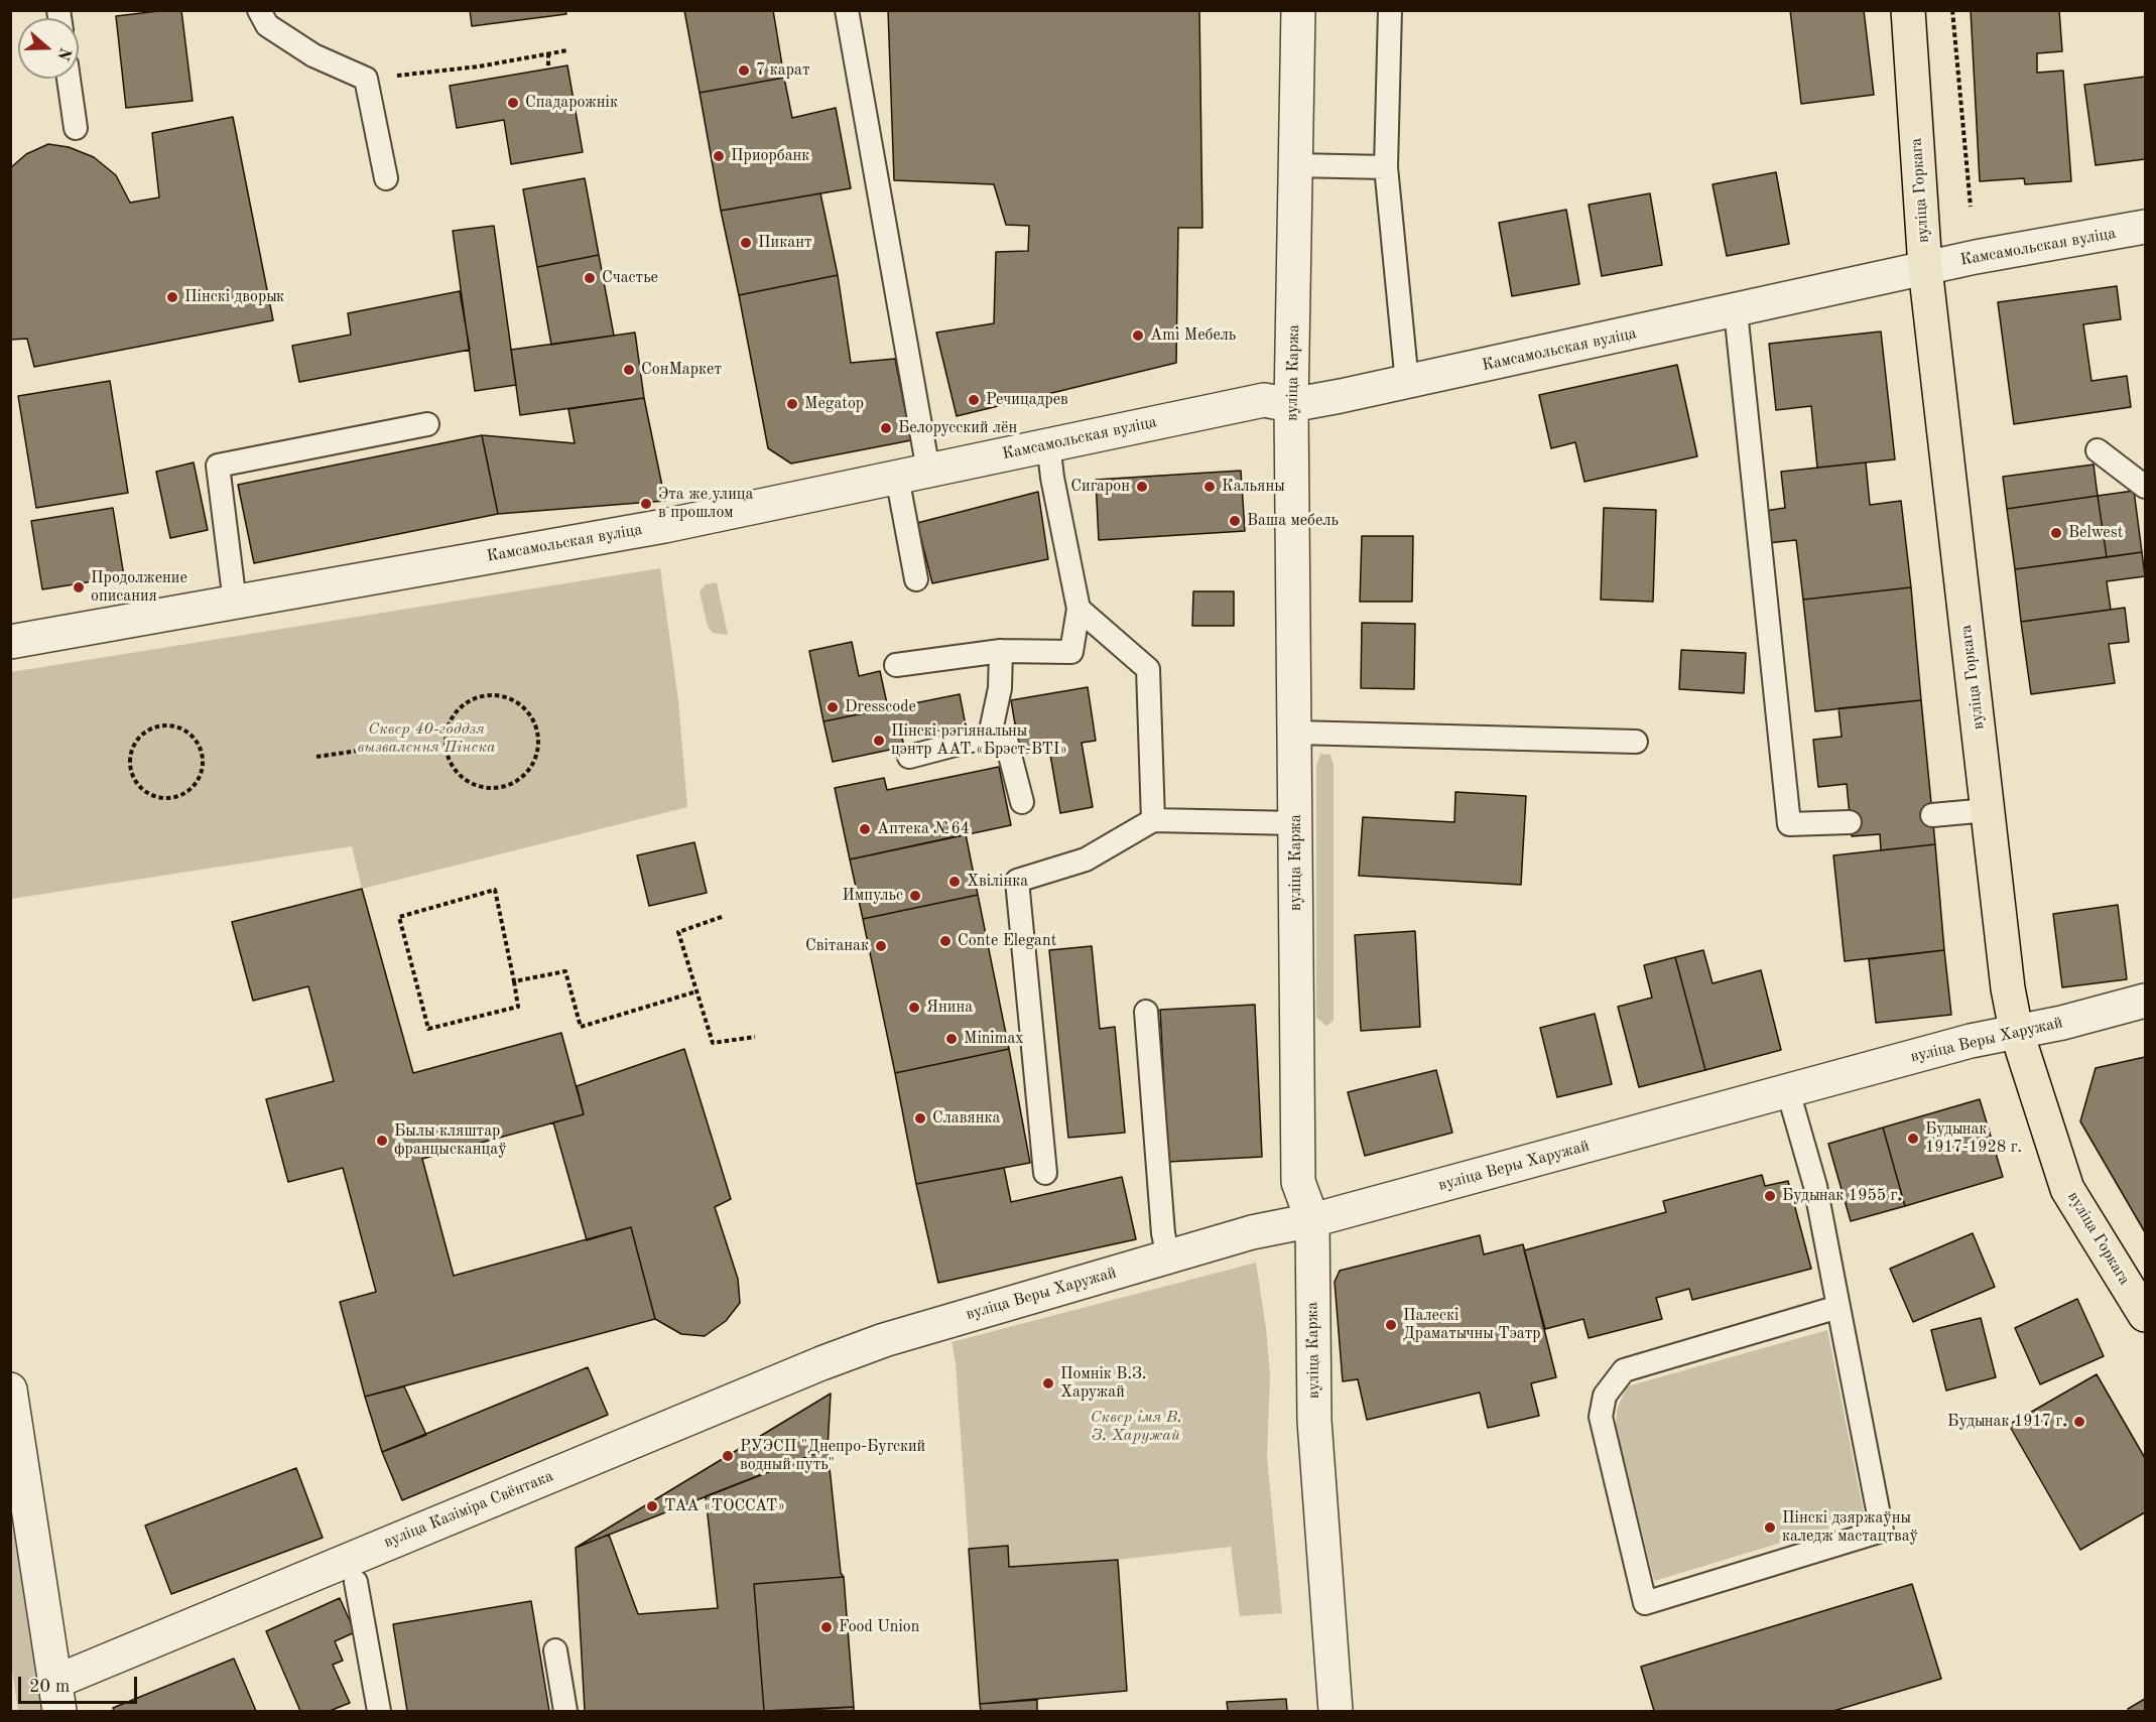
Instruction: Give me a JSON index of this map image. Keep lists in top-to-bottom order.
{
  "streets": {
    "main road": ["вуліца Горкага"],
    "street": [
      "Камсамольская вуліца",
      "вуліца Каржа",
      "вуліца Веры Харужай",
      "вуліца Казіміра Свёнтака"
    ]
  },
  "crossings": [
    ["вуліца Горкага", "Камсамольская вуліца"],
    ["вуліца Горкага", "вуліца Веры Харужай"],
    ["Камсамольская вуліца", "вуліца Каржа"],
    ["вуліца Каржа", "вуліца Веры Харужай"],
    ["вуліца Веры Харужай", "вуліца Казіміра Свёнтака"]
  ],
  "parks": ["Сквер 40-годдзя вызвалення Пінска", "Сквер імя В. З. Харужай"],
  "places": [
    "7 карат",
    "Спадарожнік",
    "Приорбанк",
    "Пикант",
    "Счастье",
    "Пінскі дворык",
    "Ami Мебель",
    "СонМаркет",
    "Речицадрев",
    "Megatop",
    "Белорусский лён",
    "Сигарон",
    "Кальяны",
    "Эта же улица в прошлом",
    "Ваша мебель",
    "Belwest",
    "Продолжение описания",
    "Dresscode",
    "Пінскі рэгіянальны цэнтр ААТ «Брэст-ВТІ»",
    "Аптека №64",
    "Хвілінка",
    "Импульс",
    "Conte Elegant",
    "Світанак",
    "Янина",
    "Minimax",
    "Славянка",
    "Будынак 1917-1928 г.",
    "Былы кляштар францысканцаў",
    "Будынак 1955 г.",
    "Палескі Драматычны Тэатр",
    "Помнік В.З. Харужай",
    "Будынак 1917 г.",
    "РУЭСП \"Днепро-Бугский водный путь\"",
    "ТАА «ТОССАТ»",
    "Пінскі дзяржаўны каледж мастацтваў",
    "Food Union"
  ],
  "scale_bar": "20 m",
  "north": "right"
}
